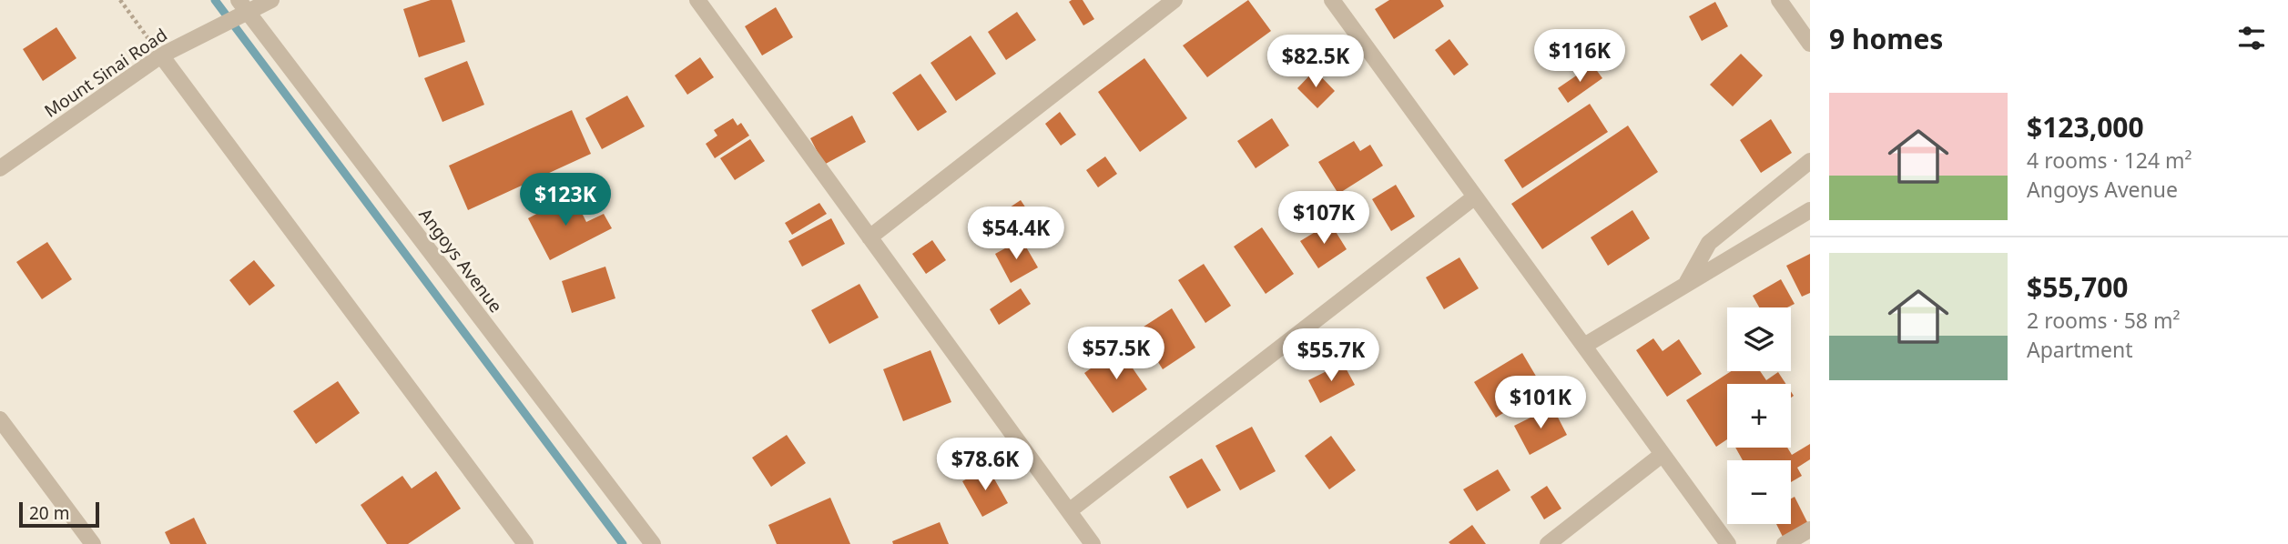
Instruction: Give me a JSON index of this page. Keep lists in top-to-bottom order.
{
  "streets": {
    "street": ["Mount Sinai Road", "Angoys Avenue"]
  },
  "crossings": [
    ["Mount Sinai Road", "Angoys Avenue"]
  ],
  "scale_bar": "20 m",
  "page": {
    "heading": "9 homes",
    "price": [
      "$116K",
      "$82.5K",
      "$123K",
      "$107K",
      "$54.4K",
      "$57.5K",
      "$55.7K",
      "$101K",
      "$78.6K"
    ],
    "list": [
      {
        "name": "$123,000",
        "note": "4 rooms · 124 m² · Angoys Avenue"
      },
      {
        "name": "$55,700",
        "note": "2 rooms · 58 m² · Apartment"
      }
    ],
    "map_buttons": ["+", "−"],
    "scale": "20 m"
  }
}
